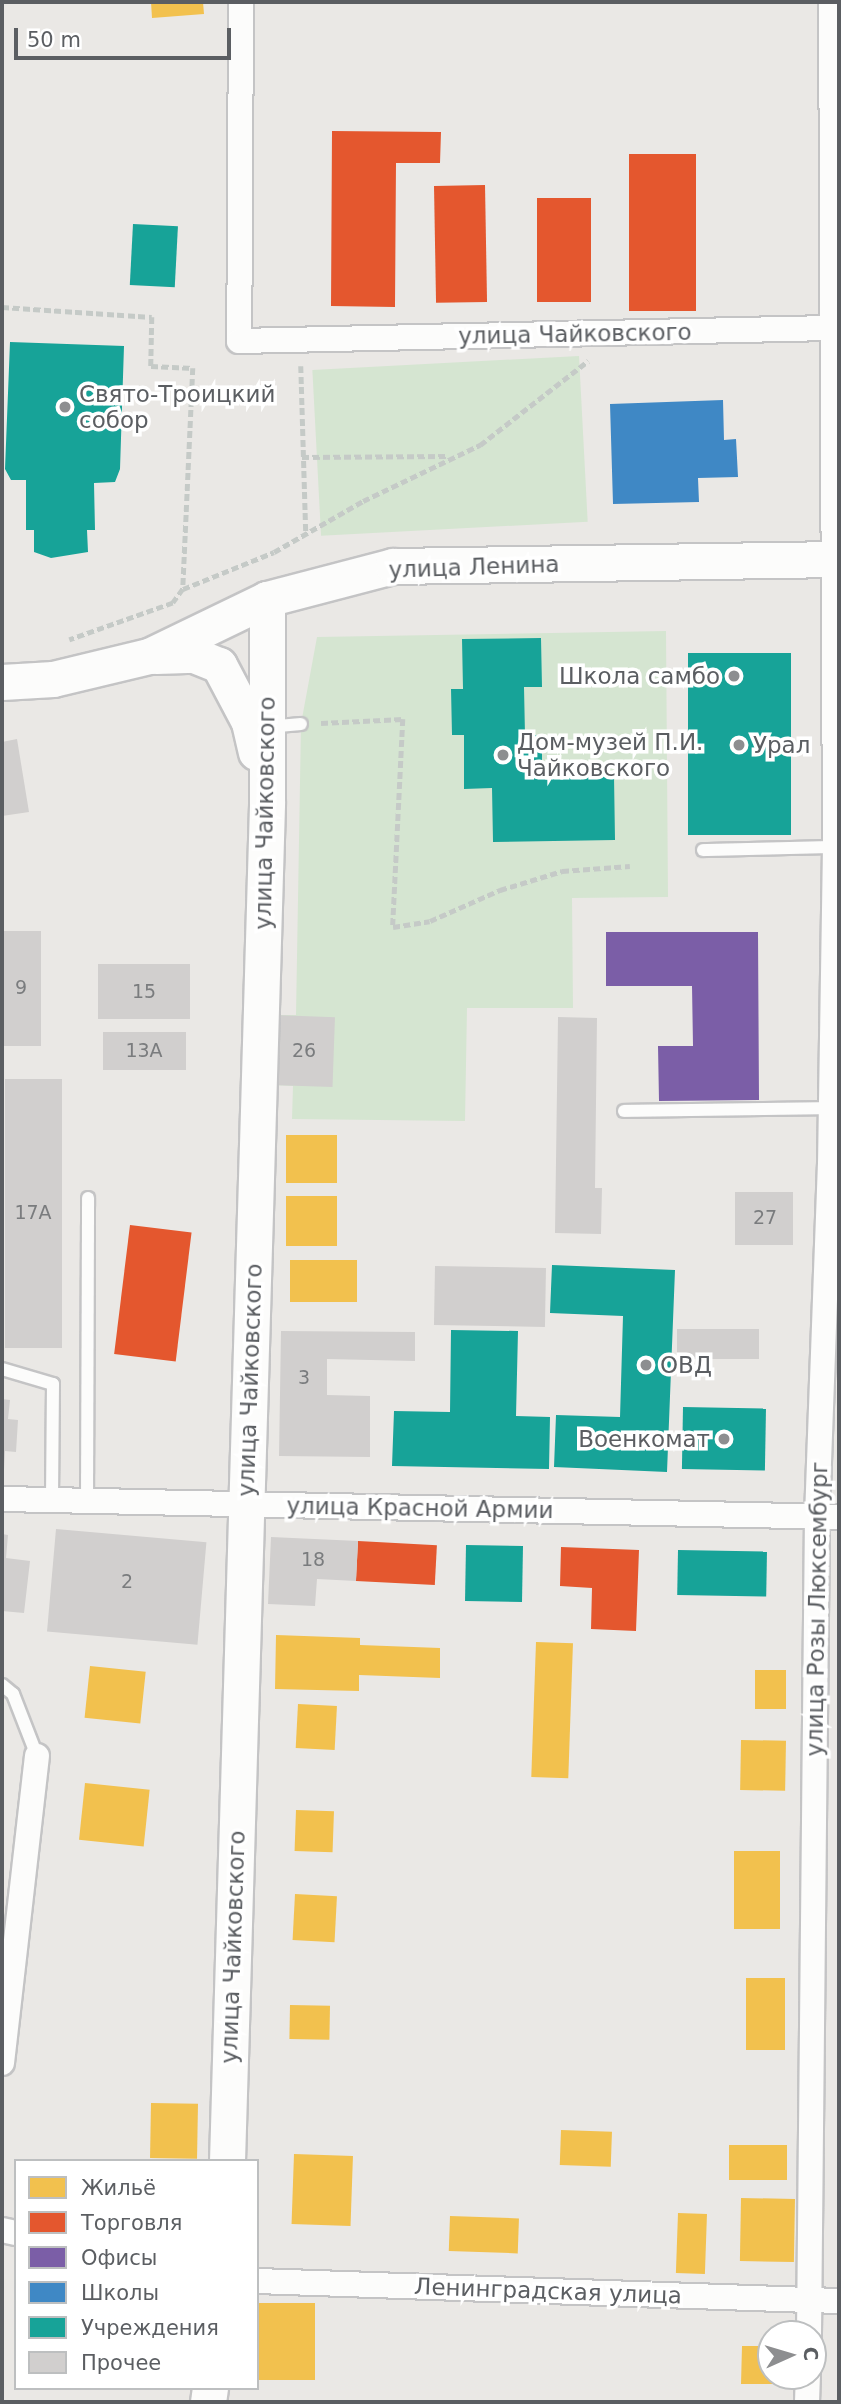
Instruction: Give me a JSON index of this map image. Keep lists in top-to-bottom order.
{
  "streets": {
    "main road": ["улица Чайковского", "улица Ленина"],
    "street": ["улица Красной Армии", "улица Розы Люксембург", "Ленинградская улица"]
  },
  "crossings": [
    ["улица Чайковского", "улица Ленина"],
    ["улица Чайковского", "улица Красной Армии"],
    ["улица Чайковского", "улица Розы Люксембург"],
    ["улица Ленина", "улица Розы Люксембург"],
    ["улица Красной Армии", "улица Розы Люксембург"],
    ["улица Розы Люксембург", "Ленинградская улица"]
  ],
  "places": [
    "Свято-Троицкий собор",
    "Школа самбо",
    "Урал",
    "Дом-музей П.И. Чайковского",
    "ОВД",
    "Военкомат"
  ],
  "house_numbers": [
    "9",
    "15",
    "13А",
    "26",
    "17А",
    "27",
    "3",
    "18",
    "2"
  ],
  "legend": [
    "Жильё",
    "Торговля",
    "Офисы",
    "Школы",
    "Учреждения",
    "Прочее"
  ],
  "scale_bar": "50 m",
  "north": "right"
}
